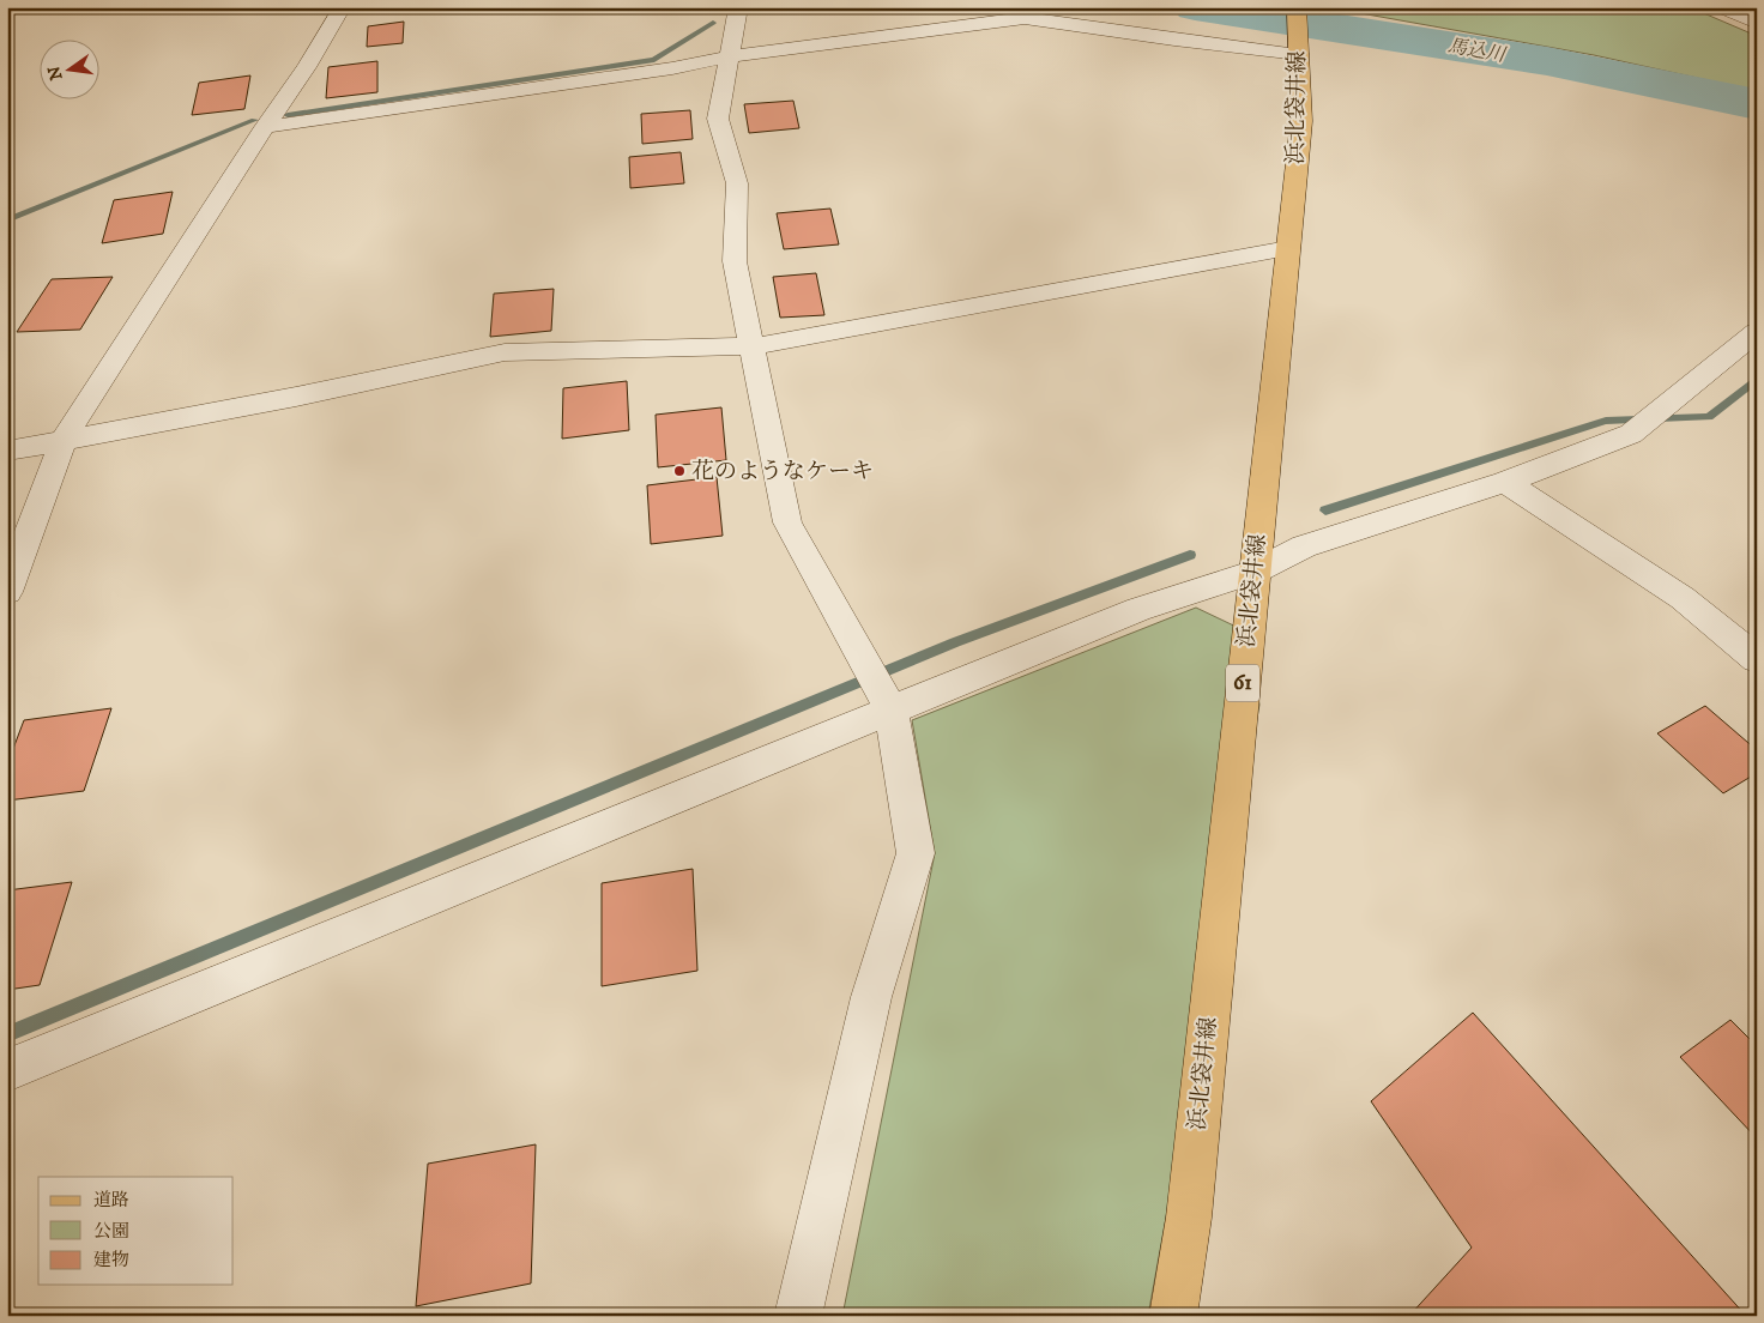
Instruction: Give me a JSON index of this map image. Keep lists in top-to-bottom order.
{
  "streets": {
    "main road": ["浜北袋井線", "61"]
  },
  "water": ["馬込川"],
  "places": ["花のようなケーキ"],
  "legend": ["道路", "公園", "建物"],
  "north": "left"
}
